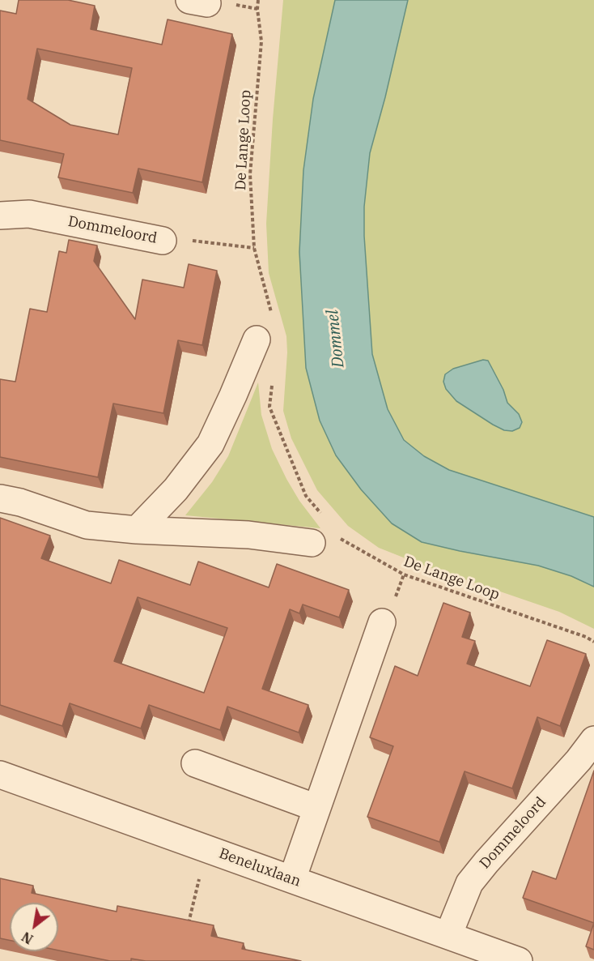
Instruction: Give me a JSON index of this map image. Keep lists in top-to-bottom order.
{
  "streets": {
    "street": ["Dommeloord", "Beneluxlaan"],
    "path": ["De Lange Loop"]
  },
  "crossings": [
    ["De Lange Loop", "Dommeloord"],
    ["Dommeloord", "Beneluxlaan"]
  ],
  "water": ["Dommel"],
  "north": "bottom left"
}
